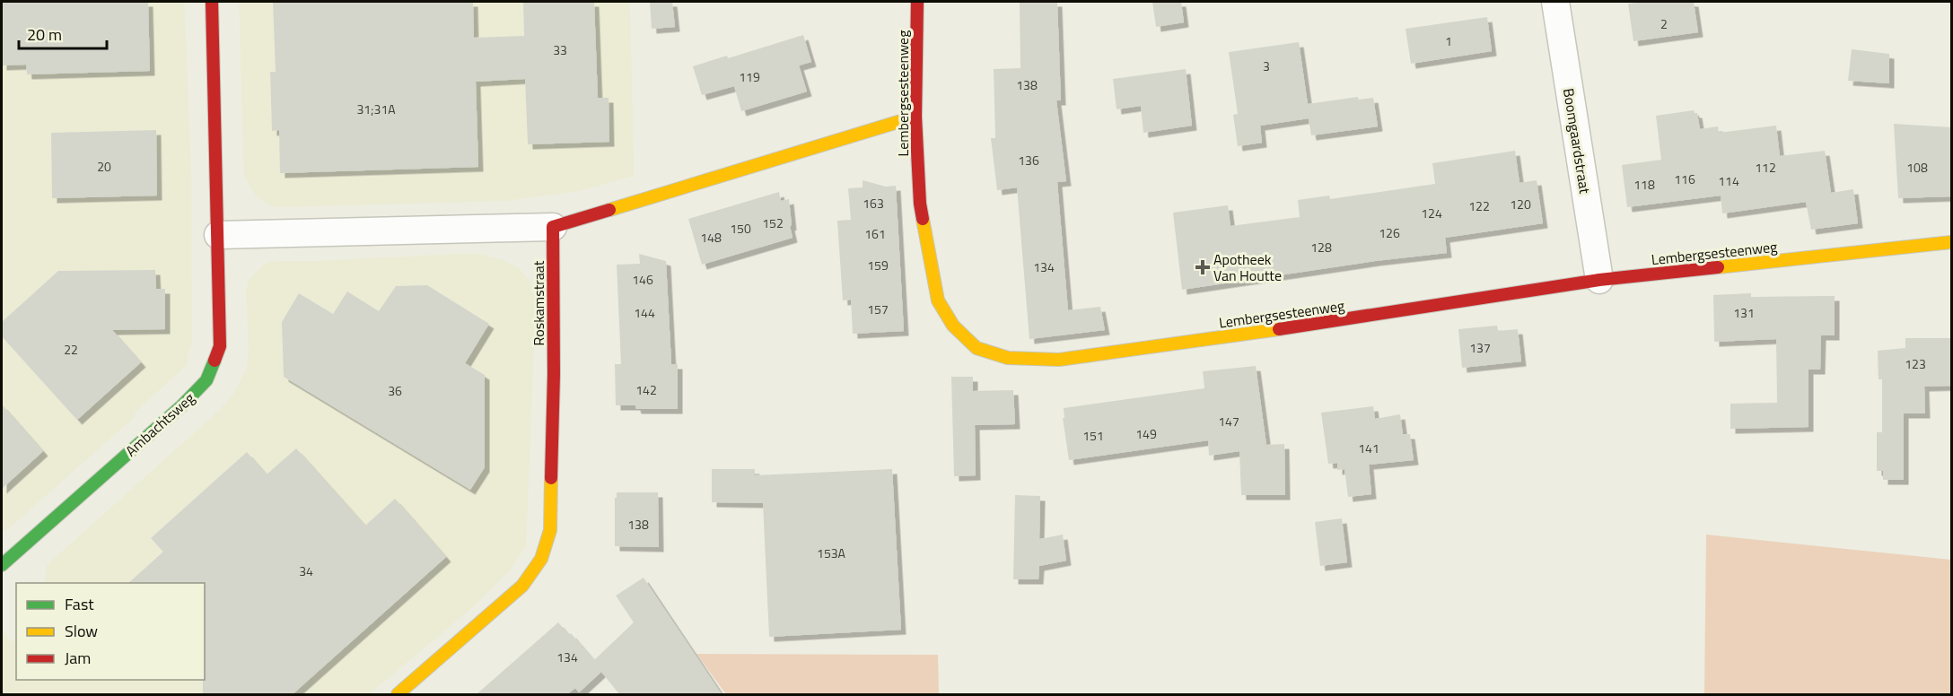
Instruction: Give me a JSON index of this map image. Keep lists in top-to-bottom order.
{
  "streets": {
    "street": [
      "Lembergsesteenweg",
      "Boomgaardstraat",
      "Roskamstraat",
      "Ambachtsweg"
    ]
  },
  "crossings": [
    ["Lembergsesteenweg", "Boomgaardstraat"]
  ],
  "places": {
    "health": ["Apotheek Van Houtte"]
  },
  "house_numbers": [
    "2",
    "1",
    "33",
    "3",
    "119",
    "138",
    "31;31A",
    "136",
    "20",
    "112",
    "108",
    "116",
    "114",
    "118",
    "163",
    "120",
    "122",
    "124",
    "152",
    "150",
    "126",
    "161",
    "148",
    "128",
    "159",
    "134",
    "146",
    "157",
    "144",
    "131",
    "137",
    "22",
    "123",
    "142",
    "36",
    "147",
    "149",
    "151",
    "141",
    "138",
    "153A",
    "34",
    "134"
  ],
  "legend": ["Fast", "Slow", "Jam"],
  "scale_bar": "20 m"
}
